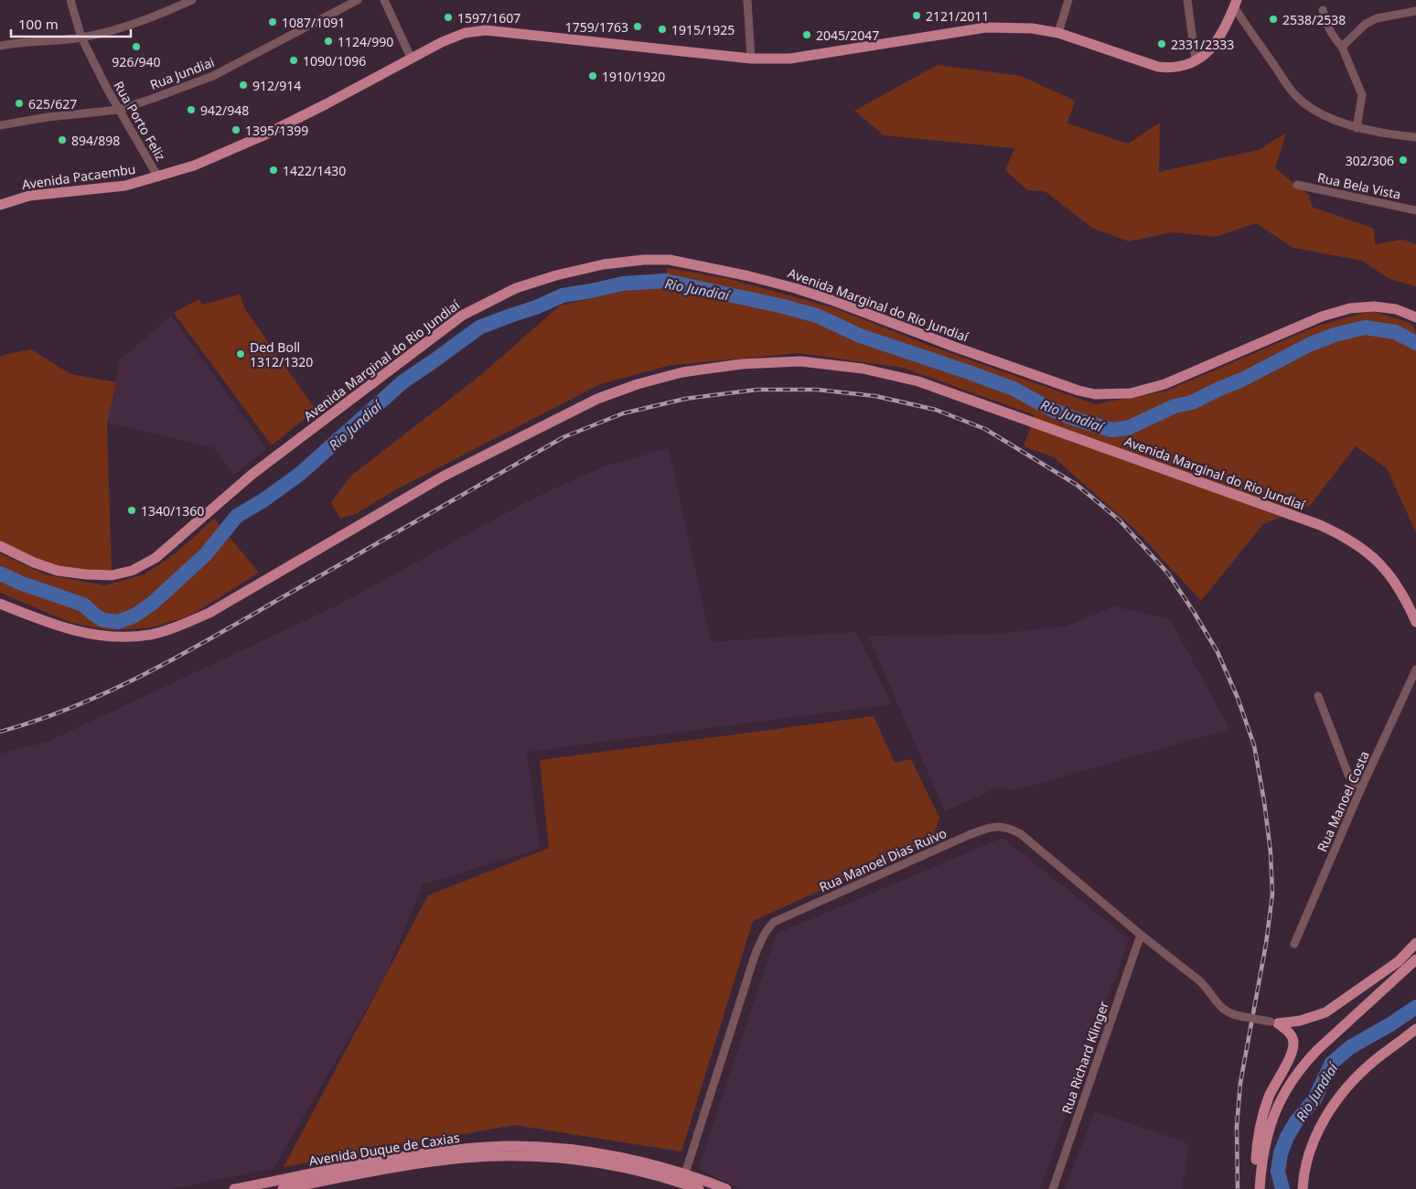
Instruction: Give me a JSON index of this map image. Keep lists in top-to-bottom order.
{
  "streets": {
    "main road": ["Avenida Pacaembu", "Avenida Marginal do Rio Jundiaí", "Avenida Duque de Caxias"],
    "street": [
      "Rua Jundiai",
      "Rua Porto Feliz",
      "Rua Bela Vista",
      "Rua Manoel Costa",
      "Rua Manoel Dias Ruivo",
      "Rua Richard Klinger"
    ]
  },
  "crossings": [
    ["Rua Jundiai", "Rua Porto Feliz"],
    ["Rua Porto Feliz", "Avenida Pacaembu"],
    ["Rua Manoel Dias Ruivo", "Rua Richard Klinger"],
    ["Rua Manoel Dias Ruivo", "Avenida Duque de Caxias"]
  ],
  "water": ["Rio Jundiaí"],
  "places": [
    "2121/2011",
    "1597/1607",
    "2538/2538",
    "1087/1091",
    "1759/1763",
    "1915/1925",
    "2045/2047",
    "1124/990",
    "2331/2333",
    "926/940",
    "1090/1096",
    "1910/1920",
    "912/914",
    "625/627",
    "942/948",
    "1395/1399",
    "894/898",
    "302/306",
    "1422/1430",
    "Ded Boll 1312/1320",
    "1340/1360"
  ],
  "scale_bar": "100 m"
}
